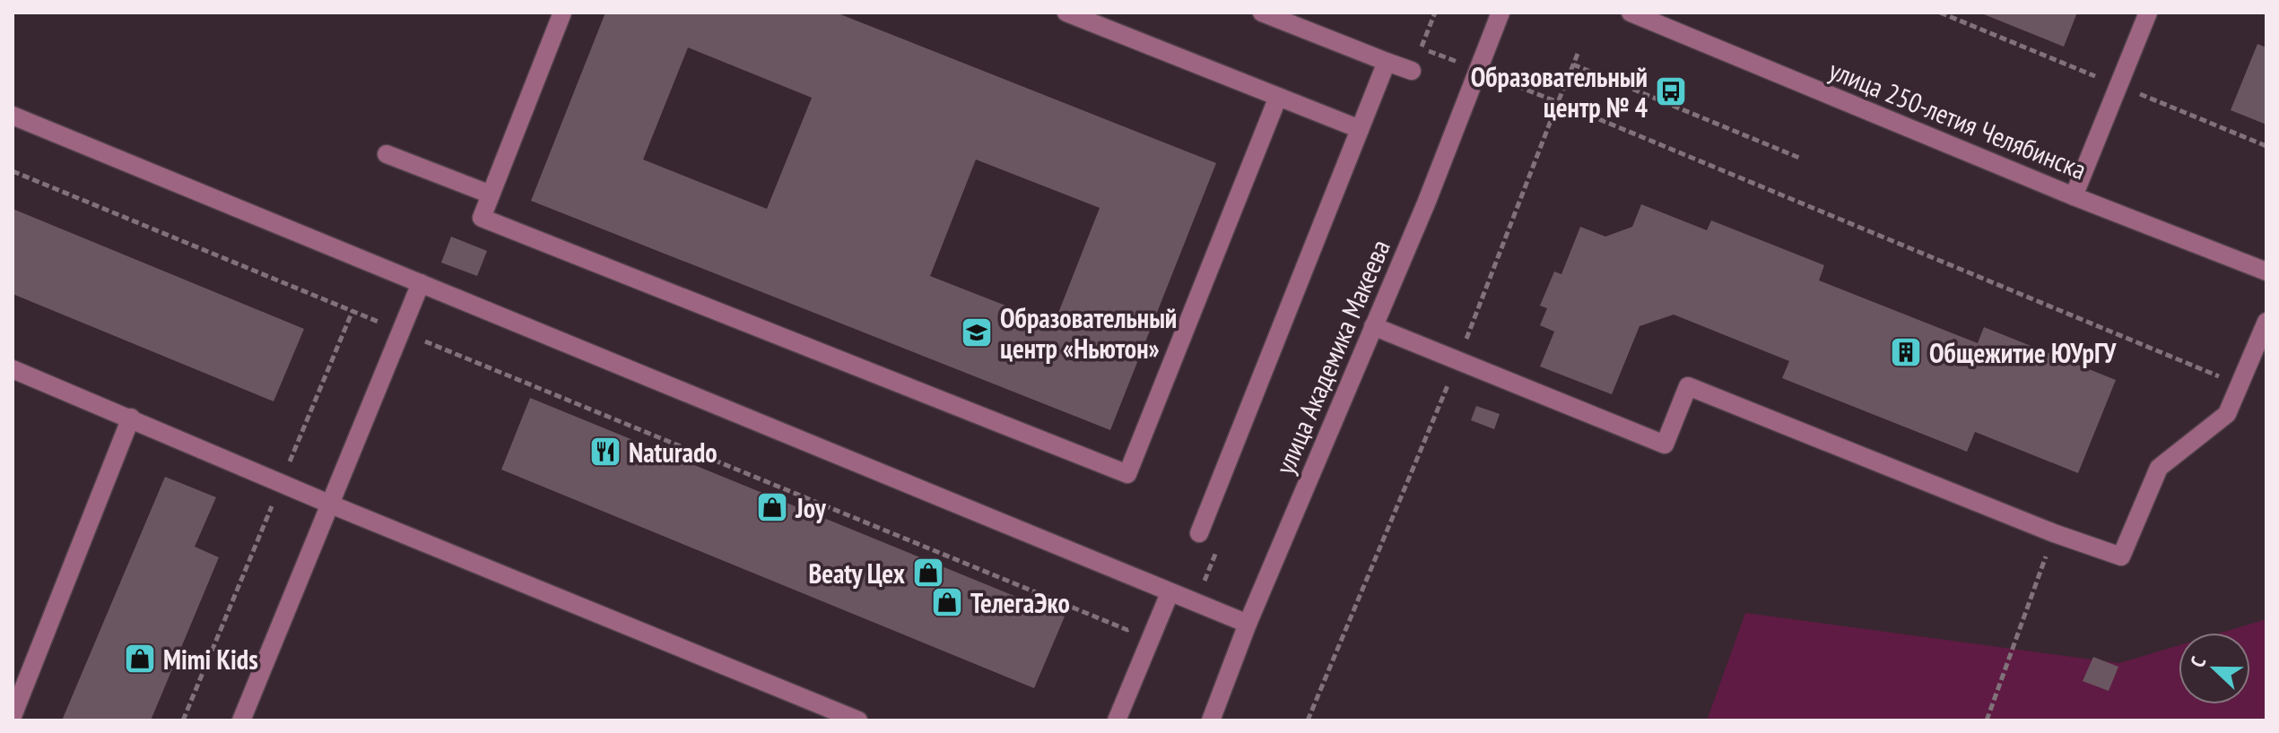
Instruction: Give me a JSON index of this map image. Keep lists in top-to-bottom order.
{
  "streets": {
    "street": ["улица 250-летия Челябинска", "улица Академика Макеева"]
  },
  "places": {
    "bus stop": ["Образовательный центр № 4"],
    "school or university": ["Образовательный центр «Ньютон»"],
    "building": ["Общежитие ЮУрГУ"],
    "restaurant": ["Naturado"],
    "shop": [
      "Joy",
      "Beaty Цех",
      "ТелегаЭко",
      "Mimi Kids"
    ]
  },
  "north": "left"
}
